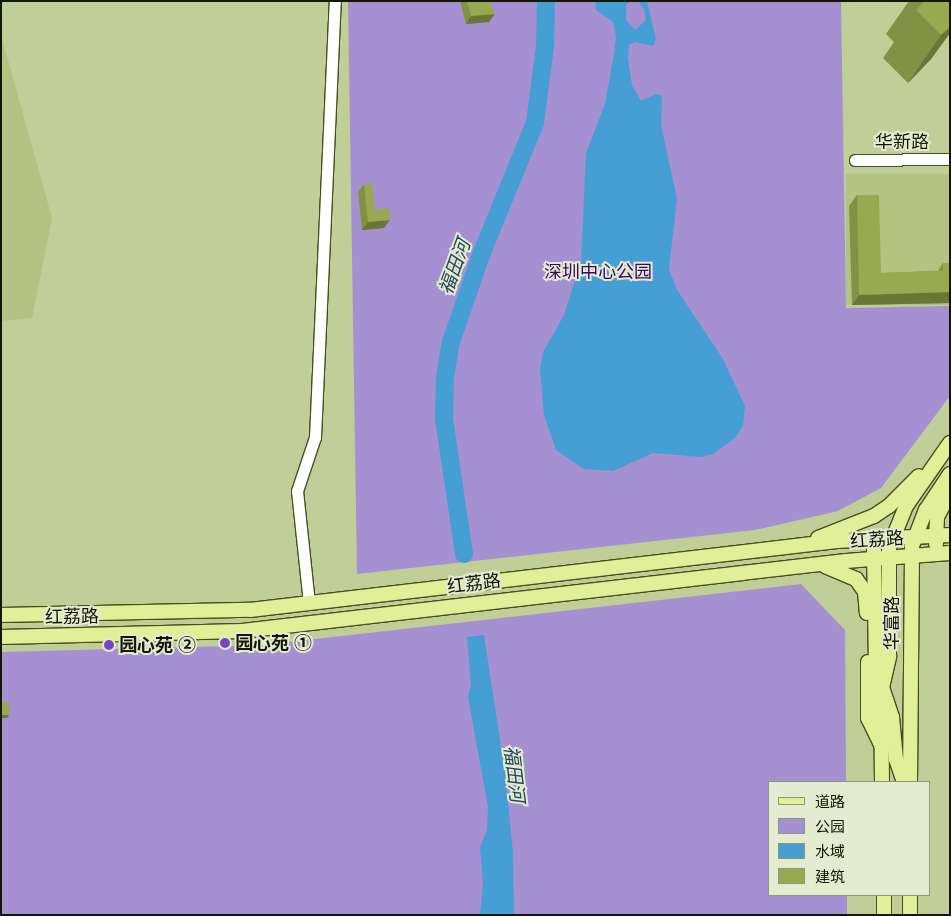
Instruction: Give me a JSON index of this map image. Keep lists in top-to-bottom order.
{
  "streets": {
    "main road": ["红荔路", "华富路"],
    "street": ["华新路"]
  },
  "crossings": [
    ["红荔路", "华富路"]
  ],
  "water": ["福田河"],
  "parks": ["深圳中心公园"],
  "places": ["园心苑 ①", "园心苑 ②"],
  "legend": [
    "道路",
    "公园",
    "水域",
    "建筑"
  ]
}
